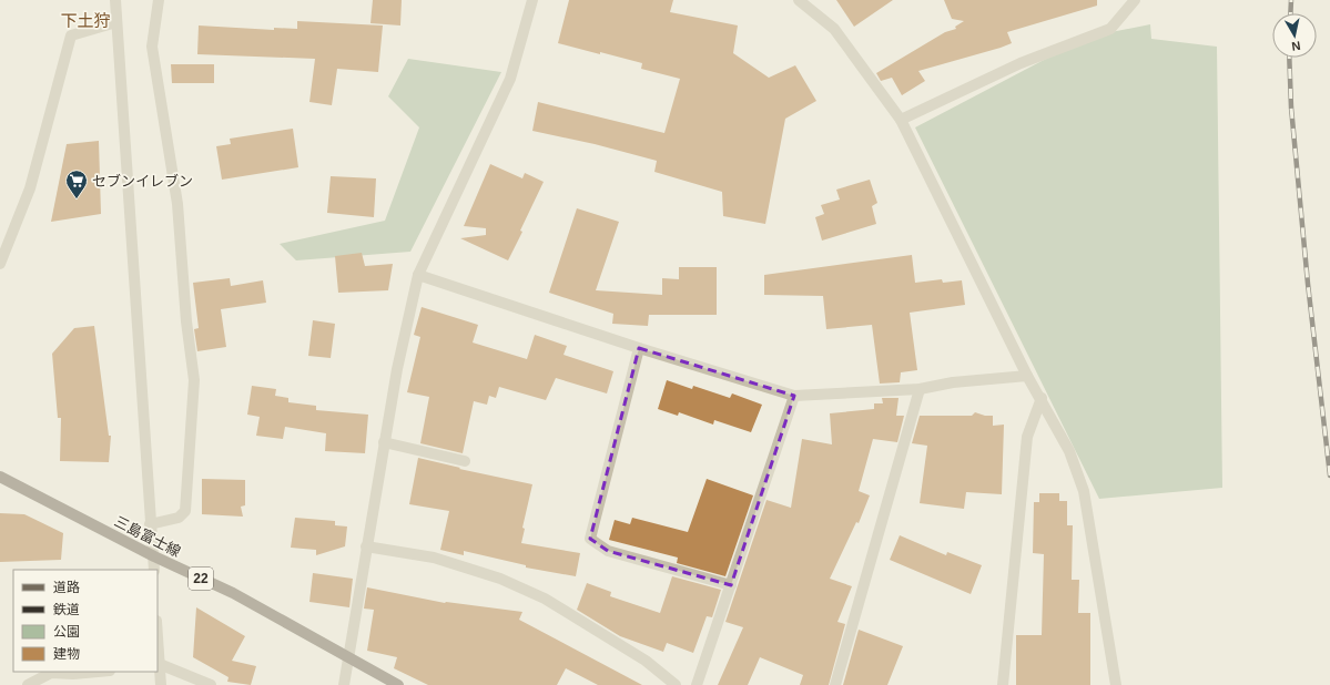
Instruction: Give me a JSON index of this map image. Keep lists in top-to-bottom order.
{
  "streets": {
    "main road": ["三島富士線", "22"]
  },
  "districts": ["下土狩"],
  "places": {
    "supermarket": ["セブンイレブン"]
  },
  "legend": [
    "道路",
    "鉄道",
    "公園",
    "建物"
  ],
  "north": "bottom"
}
